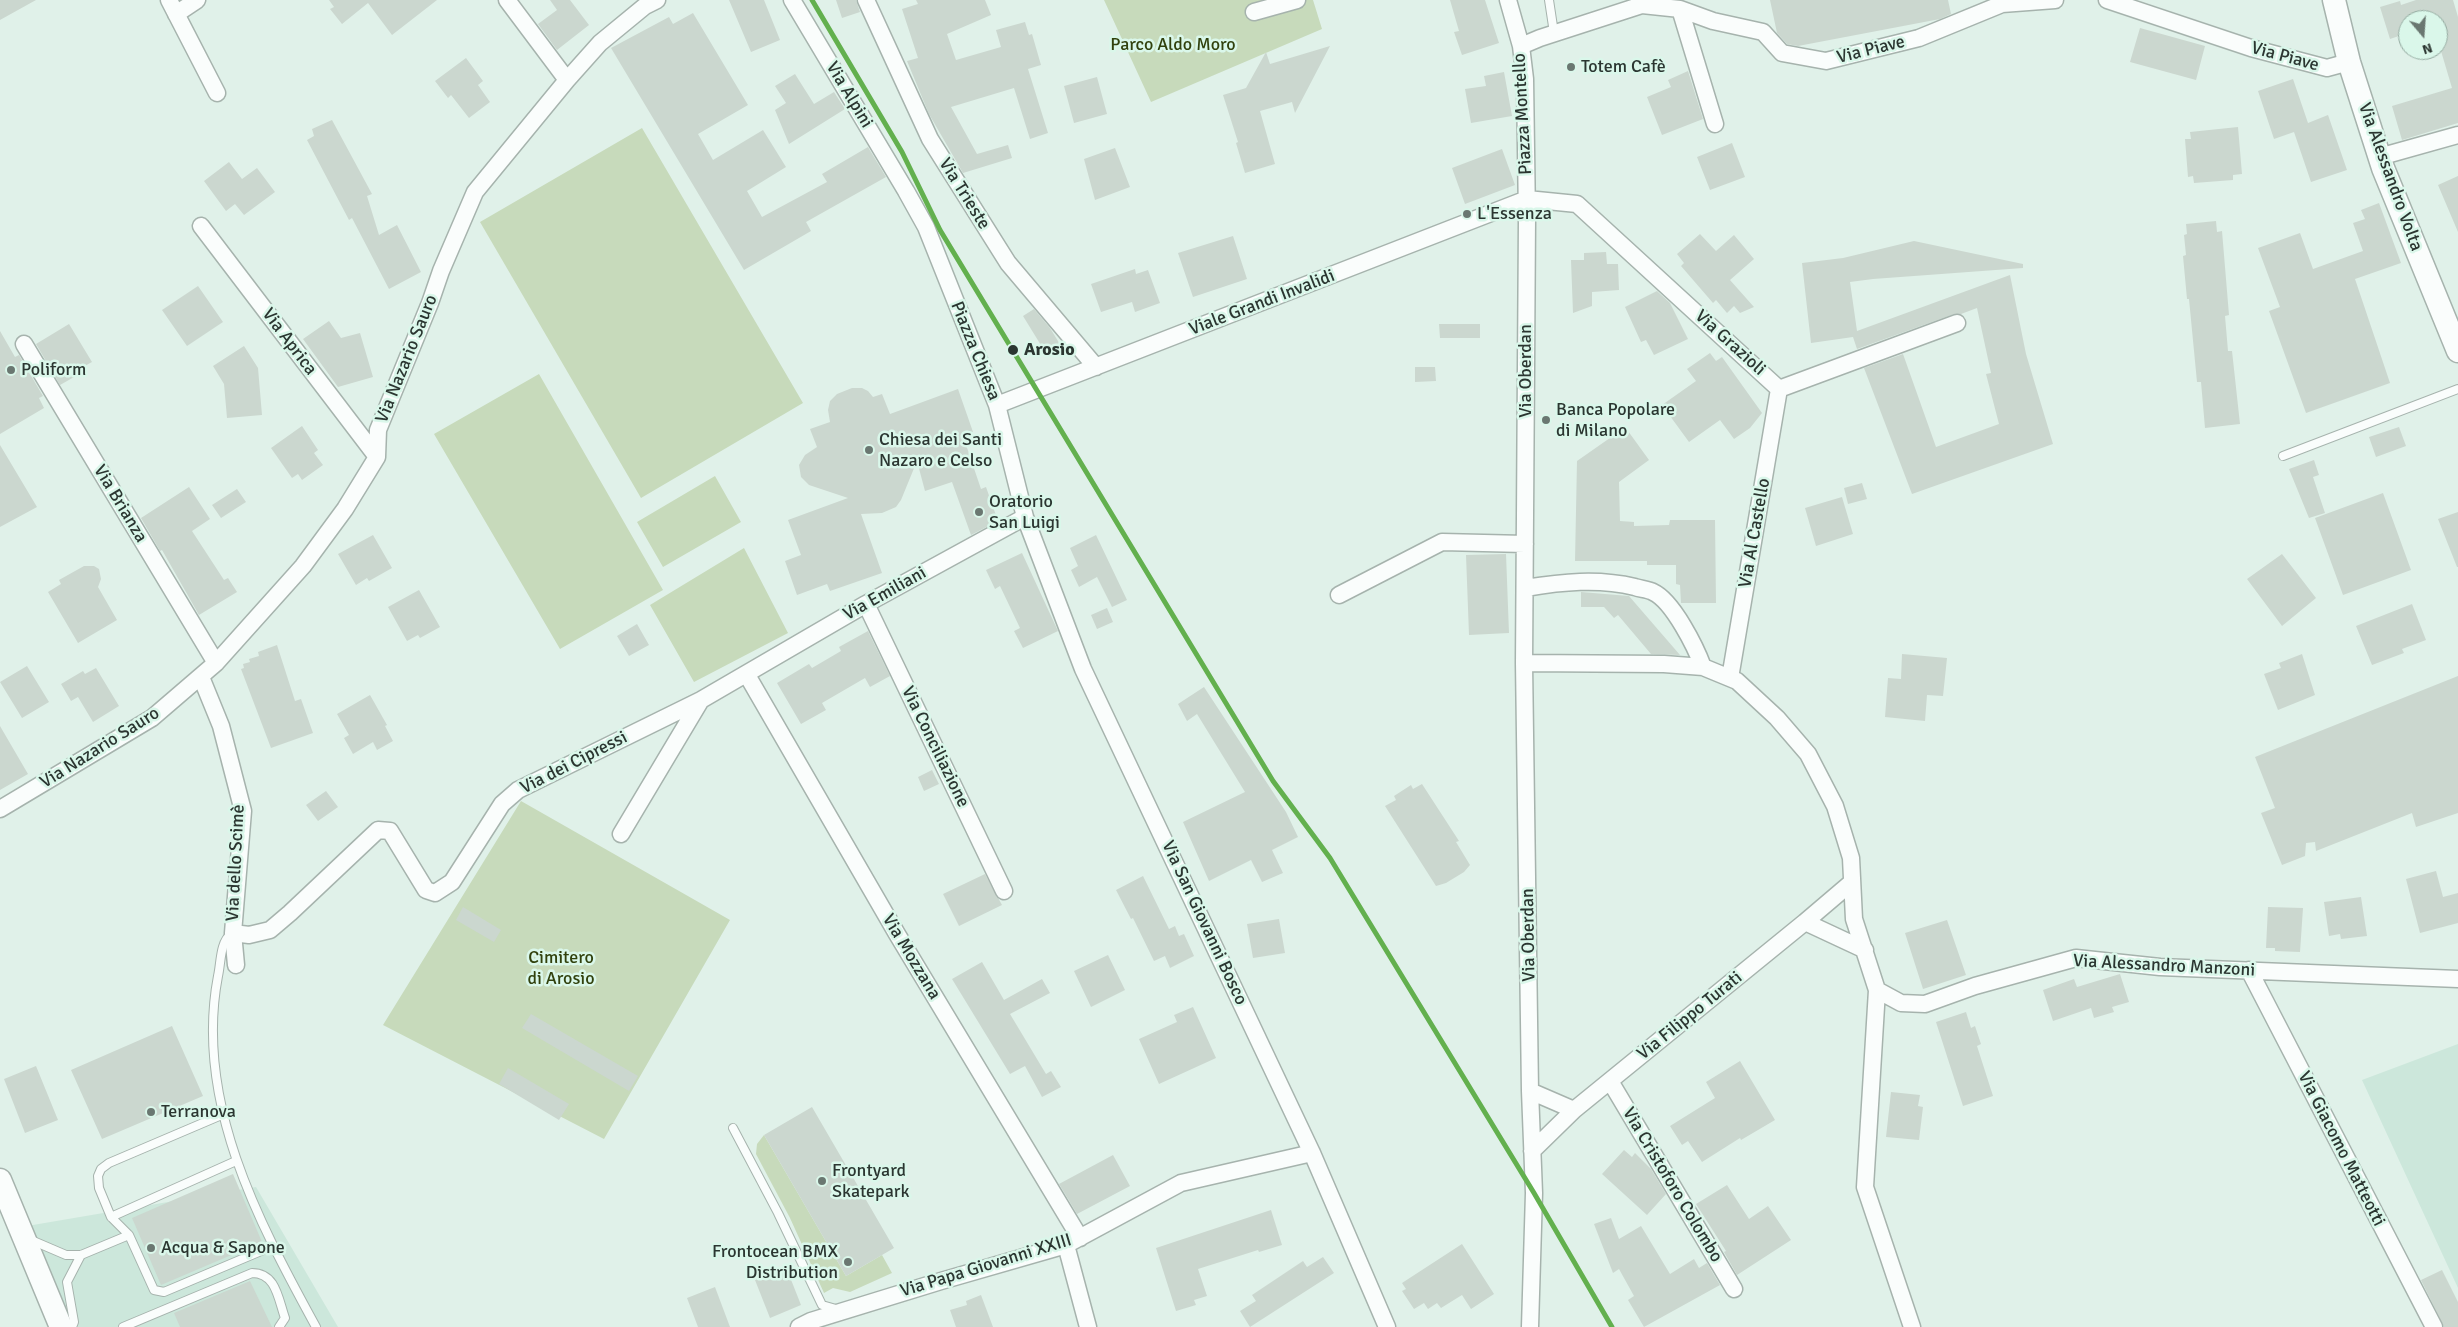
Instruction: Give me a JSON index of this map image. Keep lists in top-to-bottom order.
{
  "streets": {
    "street": [
      "Via Piave",
      "Via Alpini",
      "Piazza Montello",
      "Via Alessandro Volta",
      "Via Trieste",
      "Viale Grandi Invalidi",
      "Via Aprica",
      "Via Grazioli",
      "Piazza Chiesa",
      "Via Nazario Sauro",
      "Via Oberdan",
      "Via Brianza",
      "Via Al Castello",
      "Via Emiliani",
      "Via Conciliazione",
      "Via dei Cipressi",
      "Via dello Scimè",
      "Via San Giovanni Bosco",
      "Via Mozzana",
      "Via Alessandro Manzoni",
      "Via Filippo Turati",
      "Via Giacomo Matteotti",
      "Via Cristoforo Colombo",
      "Via Papa Giovanni XXIII"
    ]
  },
  "crossings": [
    ["Via Piave", "Piazza Montello"],
    ["Via Piave", "Via Alessandro Volta"],
    ["Via Alpini", "Piazza Chiesa"],
    ["Piazza Montello", "Viale Grandi Invalidi"],
    ["Piazza Montello", "Via Grazioli"],
    ["Piazza Montello", "Via Oberdan"],
    ["Via Trieste", "Viale Grandi Invalidi"],
    ["Viale Grandi Invalidi", "Via Grazioli"],
    ["Viale Grandi Invalidi", "Piazza Chiesa"],
    ["Viale Grandi Invalidi", "Via Oberdan"],
    ["Via Aprica", "Via Nazario Sauro"],
    ["Via Grazioli", "Via Oberdan"],
    ["Via Grazioli", "Via Al Castello"],
    ["Piazza Chiesa", "Via Emiliani"],
    ["Piazza Chiesa", "Via San Giovanni Bosco"],
    ["Via Nazario Sauro", "Via Brianza"],
    ["Via Nazario Sauro", "Via dello Scimè"],
    ["Via Oberdan", "Via Filippo Turati"],
    ["Via Emiliani", "Via Conciliazione"],
    ["Via Emiliani", "Via dei Cipressi"],
    ["Via Emiliani", "Via San Giovanni Bosco"],
    ["Via Emiliani", "Via Mozzana"],
    ["Via dei Cipressi", "Via dello Scimè"],
    ["Via dei Cipressi", "Via Mozzana"],
    ["Via San Giovanni Bosco", "Via Papa Giovanni XXIII"],
    ["Via Mozzana", "Via Papa Giovanni XXIII"],
    ["Via Alessandro Manzoni", "Via Giacomo Matteotti"],
    ["Via Filippo Turati", "Via Cristoforo Colombo"]
  ],
  "parks": ["Parco Aldo Moro", "Cimitero di Arosio"],
  "places": [
    "Totem Cafè",
    "L'Essenza",
    "Arosio",
    "Poliform",
    "Banca Popolare di Milano",
    "Chiesa dei Santi Nazaro e Celso",
    "Oratorio San Luigi",
    "Terranova",
    "Frontyard Skatepark",
    "Acqua & Sapone",
    "Frontocean BMX Distribution"
  ],
  "north": "bottom"
}
